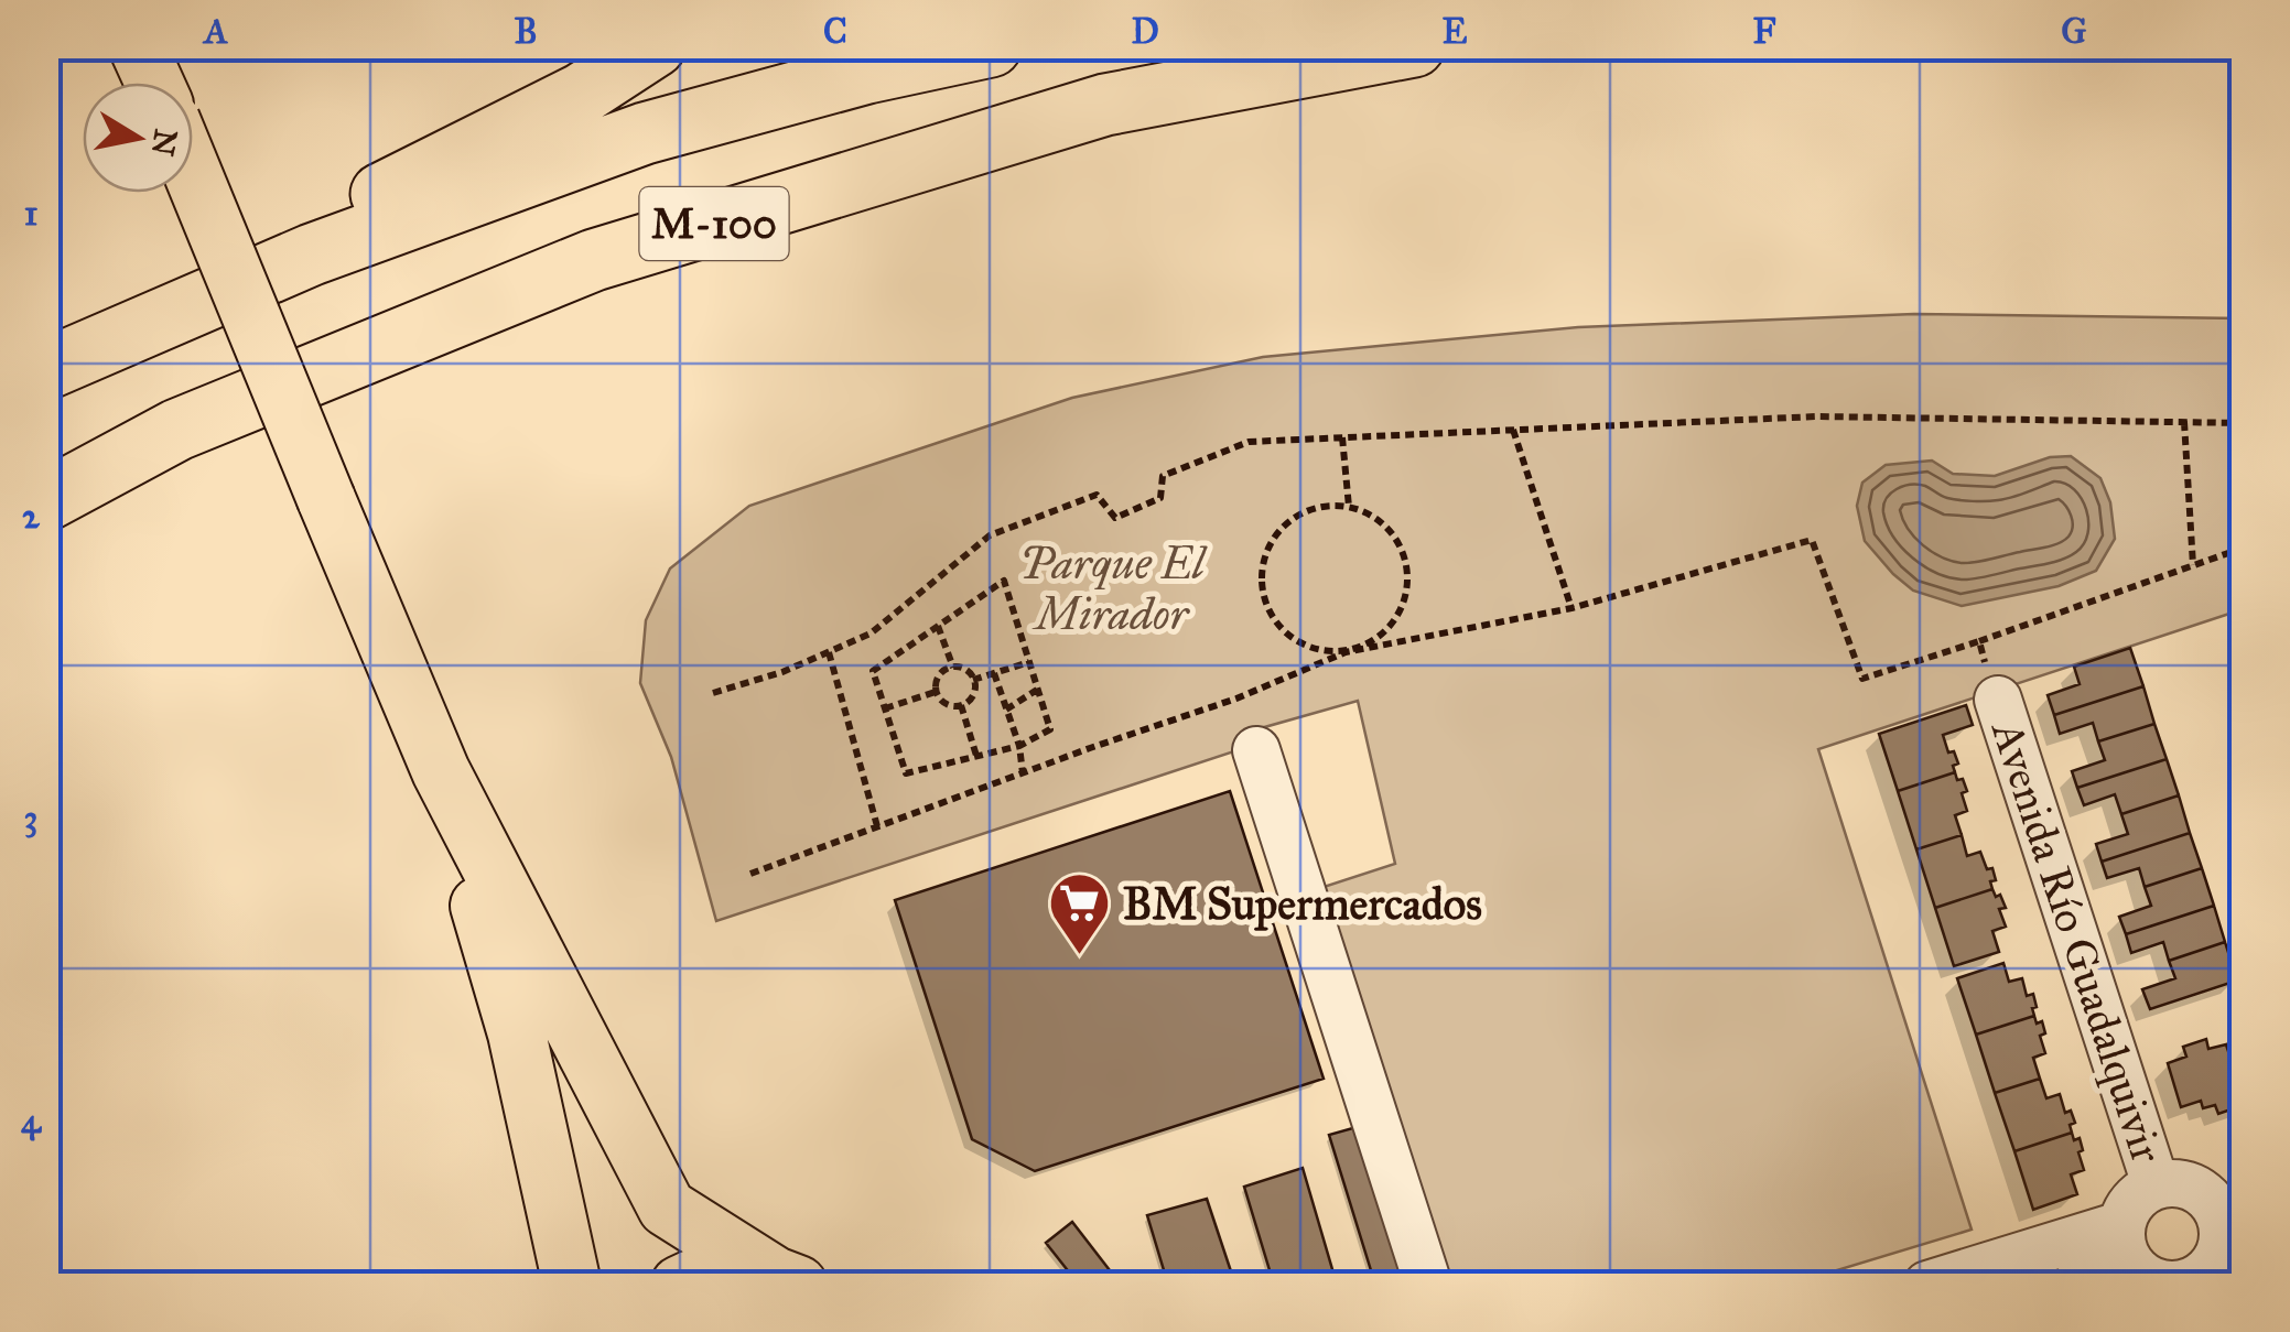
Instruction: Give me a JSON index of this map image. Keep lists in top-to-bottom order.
{
  "streets": {
    "highway": ["M-100"],
    "street": ["Avenida Río Guadalquivir"]
  },
  "parks": ["Parque El Mirador"],
  "places": {
    "supermarket": ["BM Supermercados"]
  },
  "north": "right",
  "grid": {
    "columns": [
      "A",
      "B",
      "C",
      "D",
      "E",
      "F",
      "G"
    ],
    "rows": [
      "1",
      "2",
      "3",
      "4"
    ]
  }
}
